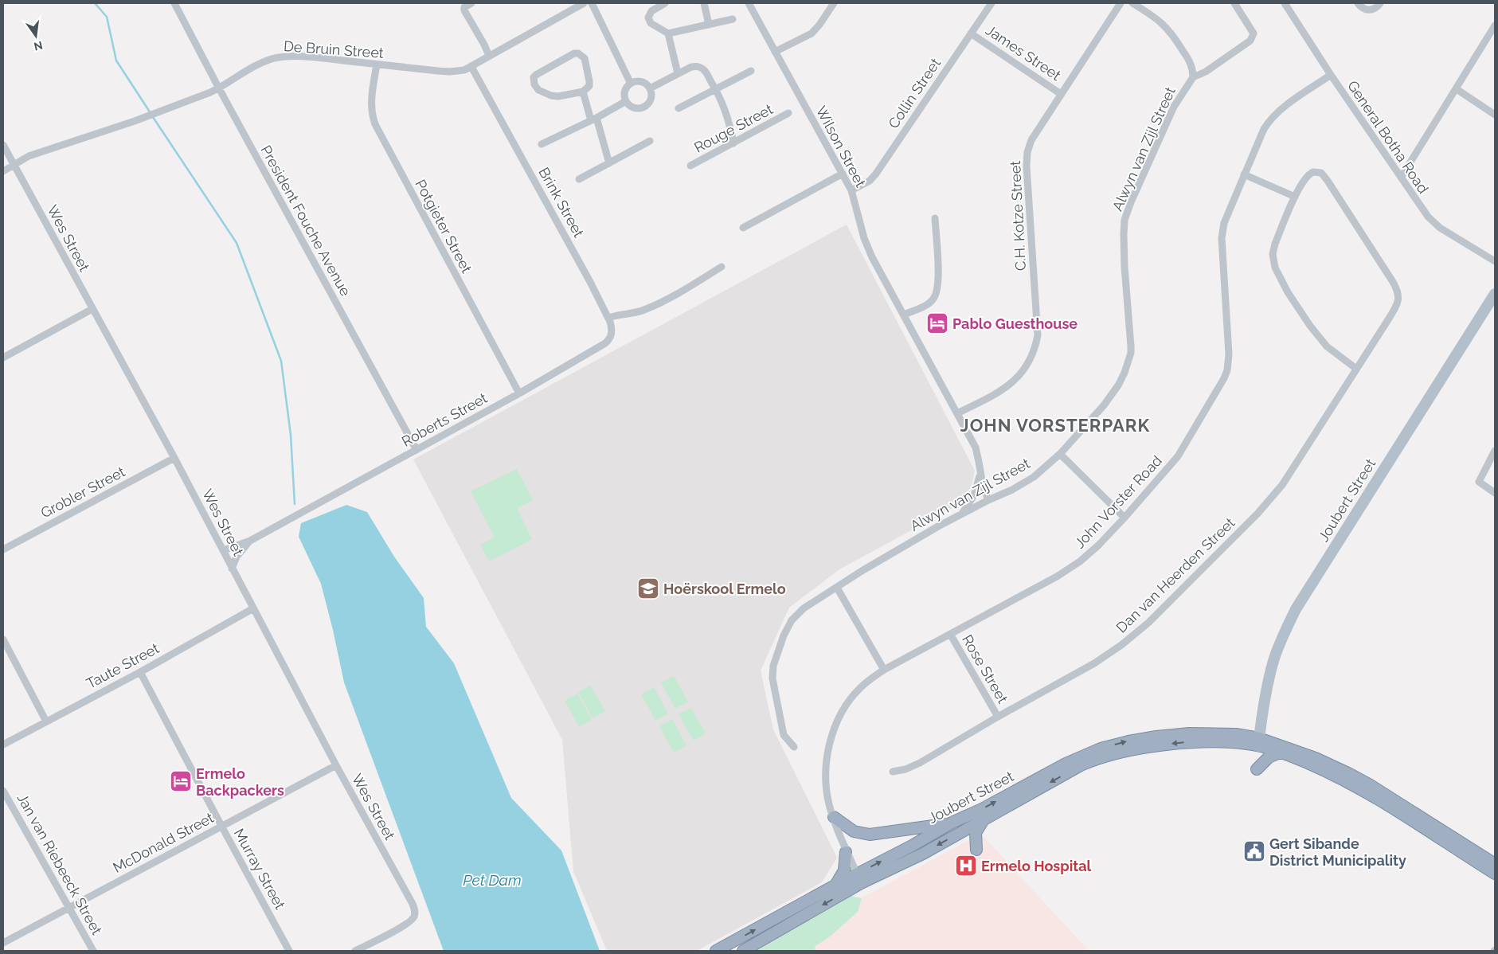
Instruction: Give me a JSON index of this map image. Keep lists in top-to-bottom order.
{
  "streets": {
    "highway": ["Joubert Street"],
    "street": [
      "De Bruin Street",
      "James Street",
      "Collin Street",
      "Rouge Street",
      "General Botha Road",
      "Wilson Street",
      "Alwyn van Zijl Street",
      "Brink Street",
      "C.H. Kotze Street",
      "President Fouche Avenue",
      "Potgieter Street",
      "Wes Street",
      "Roberts Street",
      "Grobler Street",
      "John Vorster Road",
      "Dan van Heerden Street",
      "Taute Street",
      "Rose Street",
      "McDonald Street",
      "Jan van Riebeeck Street",
      "Murray Street"
    ]
  },
  "crossings": [
    ["De Bruin Street", "Brink Street"],
    ["De Bruin Street", "President Fouche Avenue"],
    ["De Bruin Street", "Potgieter Street"],
    ["De Bruin Street", "Wes Street"],
    ["James Street", "Collin Street"],
    ["James Street", "C.H. Kotze Street"],
    ["Collin Street", "Wilson Street"],
    ["General Botha Road", "John Vorster Road"],
    ["Wilson Street", "Alwyn van Zijl Street"],
    ["Wilson Street", "C.H. Kotze Street"],
    ["Brink Street", "Roberts Street"],
    ["President Fouche Avenue", "Roberts Street"],
    ["Potgieter Street", "Roberts Street"],
    ["Wes Street", "Grobler Street"],
    ["Wes Street", "Taute Street"],
    ["Wes Street", "McDonald Street"],
    ["Joubert Street", "John Vorster Road"],
    ["John Vorster Road", "Rose Street"],
    ["Dan van Heerden Street", "Rose Street"],
    ["Taute Street", "Murray Street"],
    ["McDonald Street", "Jan van Riebeeck Street"],
    ["McDonald Street", "Murray Street"]
  ],
  "districts": ["JOHN VORSTERPARK"],
  "water": ["Pet Dam"],
  "places": {
    "hotel": ["Pablo Guesthouse", "Ermelo Backpackers"],
    "school or university": ["Hoërskool Ermelo"],
    "public building": ["Gert Sibande District Municipality"],
    "hospital": ["Ermelo Hospital"]
  },
  "north": "bottom"
}
